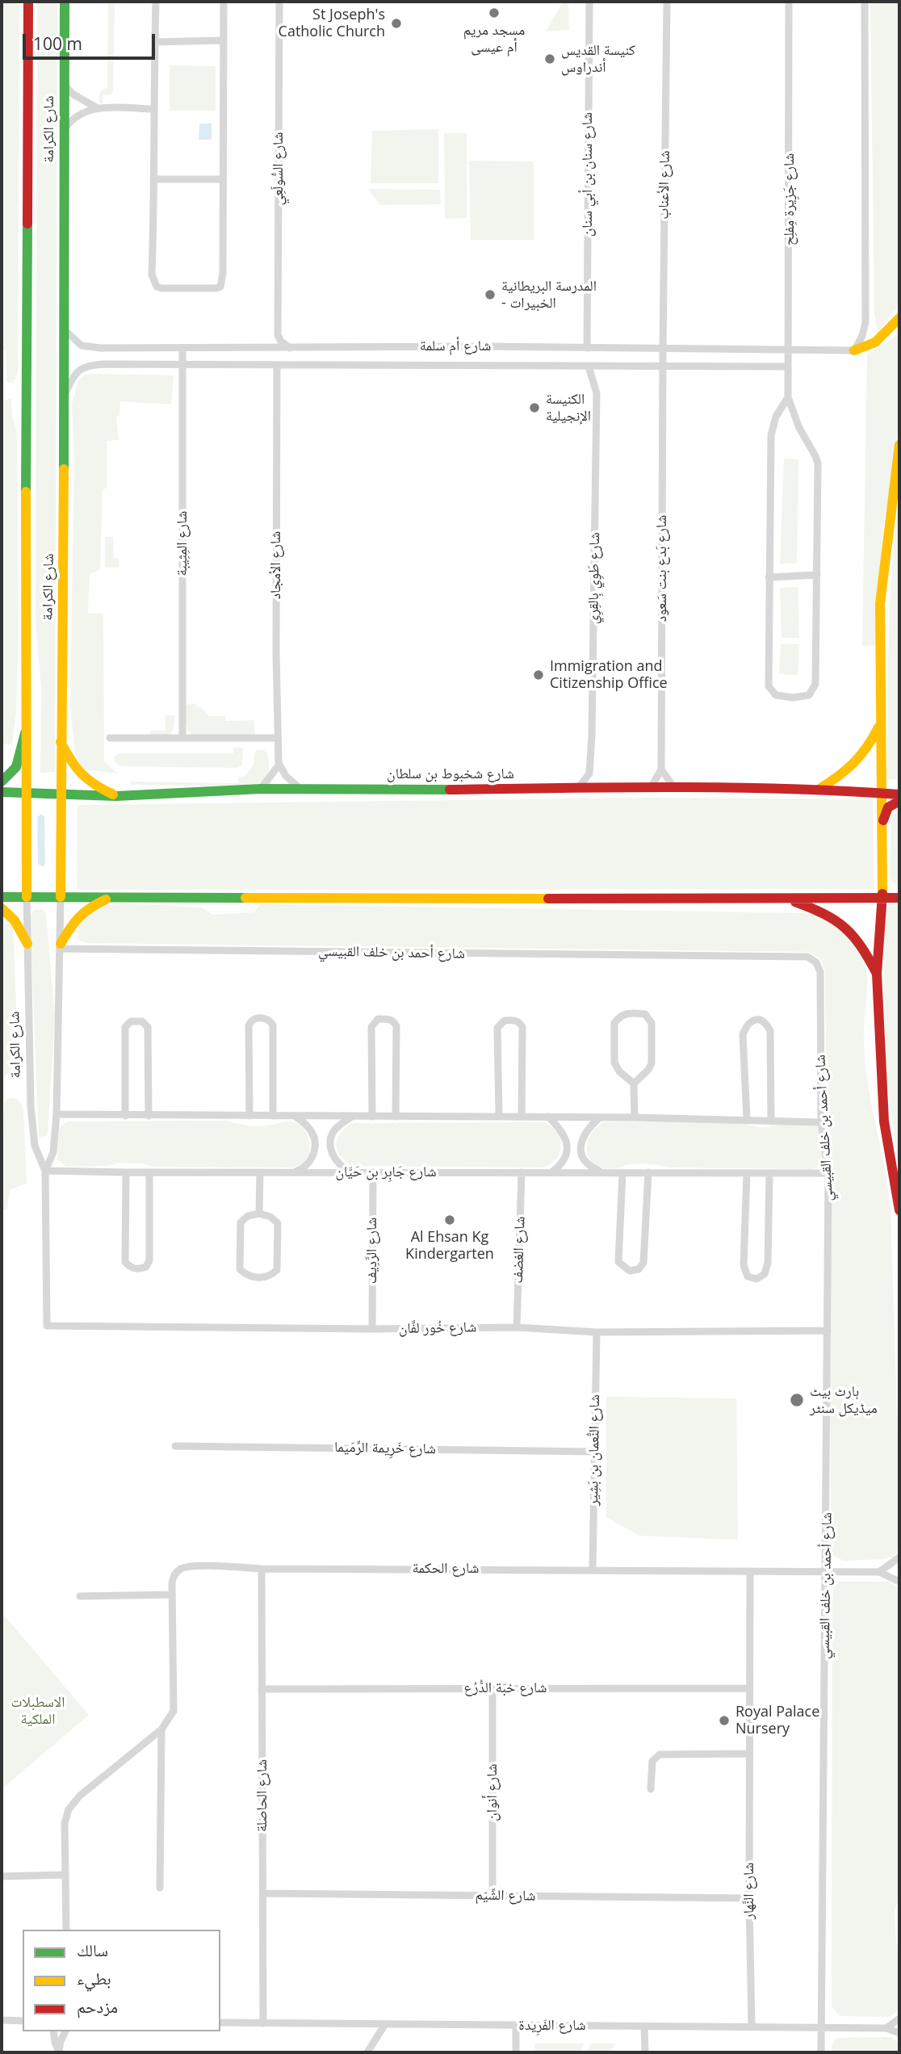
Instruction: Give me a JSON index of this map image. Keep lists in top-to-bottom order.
{
  "streets": {
    "main road": ["شارع الكرامة", "شارع شخبوط بن سلطان"],
    "street": [
      "شارع السُّولَعِي",
      "شارع سنان بن أبي سنان",
      "شارع الأعناب",
      "شارع جَزِيرة مِفلِح",
      "شارع أم سلمة",
      "شارع المِثِيبة",
      "شارع الأمجاد",
      "شارع بَدع بنت سَعود",
      "شارع طَوِي بِالقِرِي",
      "شارع أحمد بن خلف القبيسي",
      "شارع جَابِر بن حَيَّان",
      "شارع الغضف",
      "شارع الرَّدِيف",
      "شارع خُور لفَّان",
      "شارع خَرِيمة الرِّمَيما",
      "شارع النُّعمان بن بَشِير",
      "شارع الحكمة",
      "شارع خبَة الدُّرُع",
      "شارع أَنوان",
      "شارع الحاصلة",
      "شارع النَّهار",
      "شارع الشِّيَم",
      "شارع الفَرِيدة"
    ]
  },
  "crossings": [
    ["شارع الكرامة", "شارع أم سلمة"],
    ["شارع الكرامة", "شارع شخبوط بن سلطان"],
    ["شارع الكرامة", "شارع أحمد بن خلف القبيسي"],
    ["شارع الكرامة", "شارع جَابِر بن حَيَّان"],
    ["شارع الكرامة", "شارع خُور لفَّان"],
    ["شارع سنان بن أبي سنان", "شارع أم سلمة"],
    ["شارع الأعناب", "شارع أم سلمة"],
    ["شارع الأعناب", "شارع بَدع بنت سَعود"],
    ["شارع جَزِيرة مِفلِح", "شارع أم سلمة"],
    ["شارع أم سلمة", "شارع المِثِيبة"],
    ["شارع أم سلمة", "شارع الأمجاد"],
    ["شارع أم سلمة", "شارع بَدع بنت سَعود"],
    ["شارع أم سلمة", "شارع طَوِي بِالقِرِي"],
    ["شارع بَدع بنت سَعود", "شارع شخبوط بن سلطان"],
    ["شارع طَوِي بِالقِرِي", "شارع شخبوط بن سلطان"],
    ["شارع أحمد بن خلف القبيسي", "شارع جَابِر بن حَيَّان"],
    ["شارع أحمد بن خلف القبيسي", "شارع خُور لفَّان"],
    ["شارع أحمد بن خلف القبيسي", "شارع الحكمة"],
    ["شارع أحمد بن خلف القبيسي", "شارع الفَرِيدة"],
    ["شارع جَابِر بن حَيَّان", "شارع الغضف"],
    ["شارع جَابِر بن حَيَّان", "شارع الرَّدِيف"],
    ["شارع الغضف", "شارع خُور لفَّان"],
    ["شارع الرَّدِيف", "شارع خُور لفَّان"],
    ["شارع خُور لفَّان", "شارع النُّعمان بن بَشِير"],
    ["شارع خَرِيمة الرِّمَيما", "شارع النُّعمان بن بَشِير"],
    ["شارع النُّعمان بن بَشِير", "شارع الحكمة"],
    ["شارع الحكمة", "شارع الحاصلة"],
    ["شارع الحكمة", "شارع النَّهار"],
    ["شارع خبَة الدُّرُع", "شارع أَنوان"],
    ["شارع خبَة الدُّرُع", "شارع الحاصلة"],
    ["شارع خبَة الدُّرُع", "شارع النَّهار"],
    ["شارع أَنوان", "شارع الشِّيَم"],
    ["شارع الحاصلة", "شارع الشِّيَم"],
    ["شارع الحاصلة", "شارع الفَرِيدة"],
    ["شارع النَّهار", "شارع الشِّيَم"],
    ["شارع النَّهار", "شارع الفَرِيدة"]
  ],
  "parks": ["الاسطبلات الملكية"],
  "places": [
    "مسجد مريم أم عيسى",
    "St Joseph's Catholic Church",
    "كنيسة القديس أندراوس",
    "المدرسة البريطانية - الخبيرات",
    "الكنيسة الإنجيلية",
    "Immigration and Citizenship Office",
    "Al Ehsan Kg Kindergarten",
    "ہارٹ بیٹ میڈیکل سنٹر",
    "Royal Palace Nursery"
  ],
  "legend": ["سالك", "بطيء", "مزدحم"],
  "scale_bar": "100 m"
}
